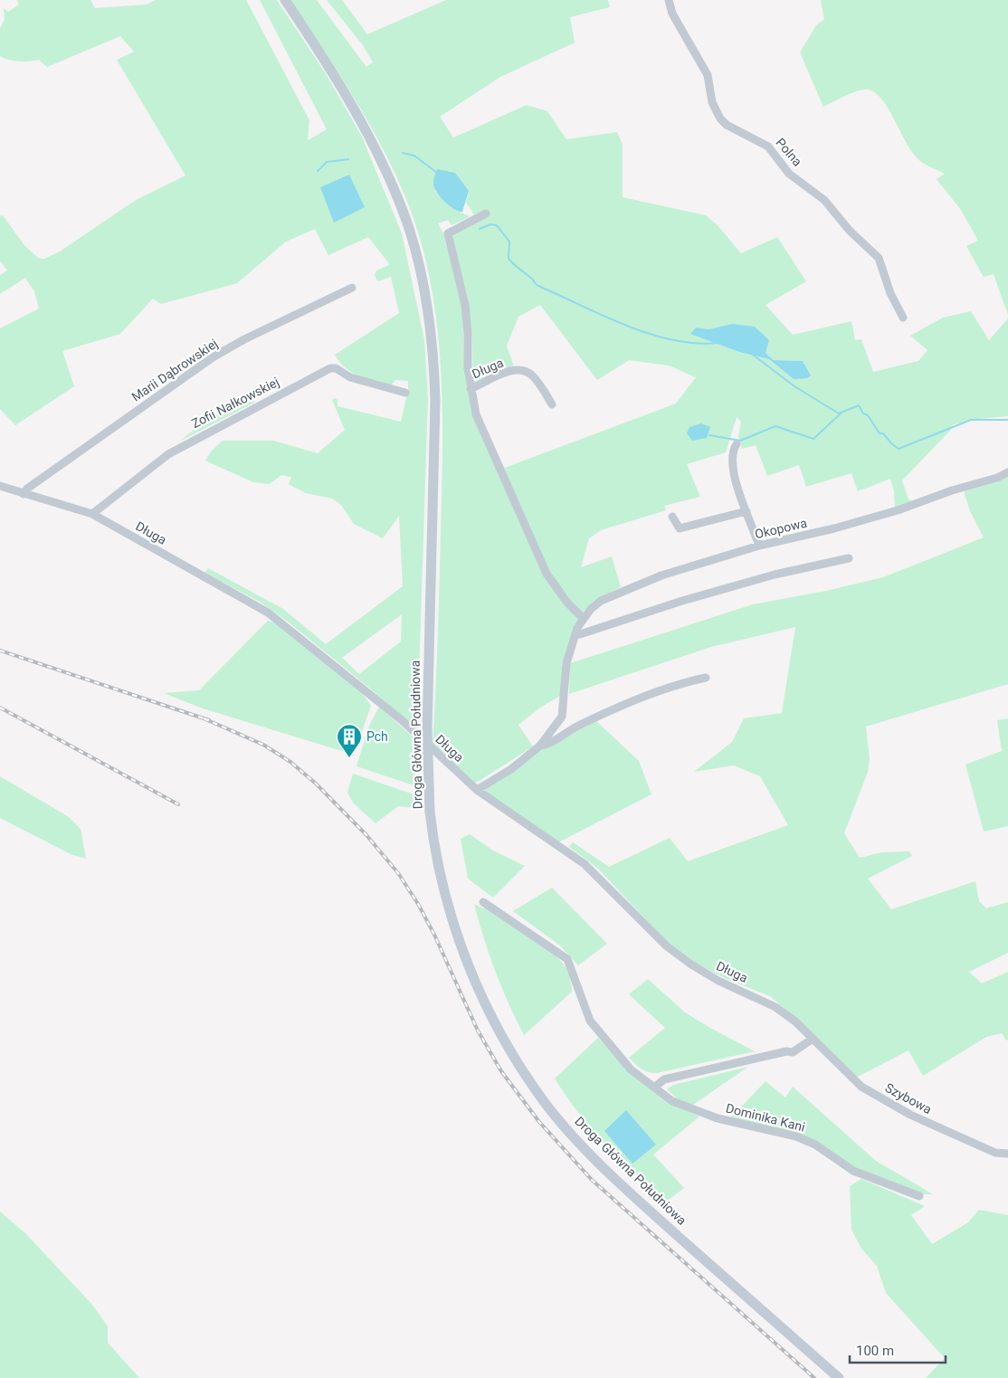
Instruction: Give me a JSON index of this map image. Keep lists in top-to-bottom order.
{
  "streets": {
    "main road": ["Droga Główna Południowa"],
    "street": [
      "Polna",
      "Długa",
      "Marii Dąbrowskiej",
      "Zofii Nałkowskiej",
      "Okopowa",
      "Szybowa",
      "Dominika Kani"
    ]
  },
  "crossings": [
    ["Długa", "Marii Dąbrowskiej"],
    ["Długa", "Zofii Nałkowskiej"],
    ["Długa", "Okopowa"],
    ["Długa", "Szybowa"]
  ],
  "places": {
    "building": ["Pch"]
  },
  "scale_bar": "100 m"
}
